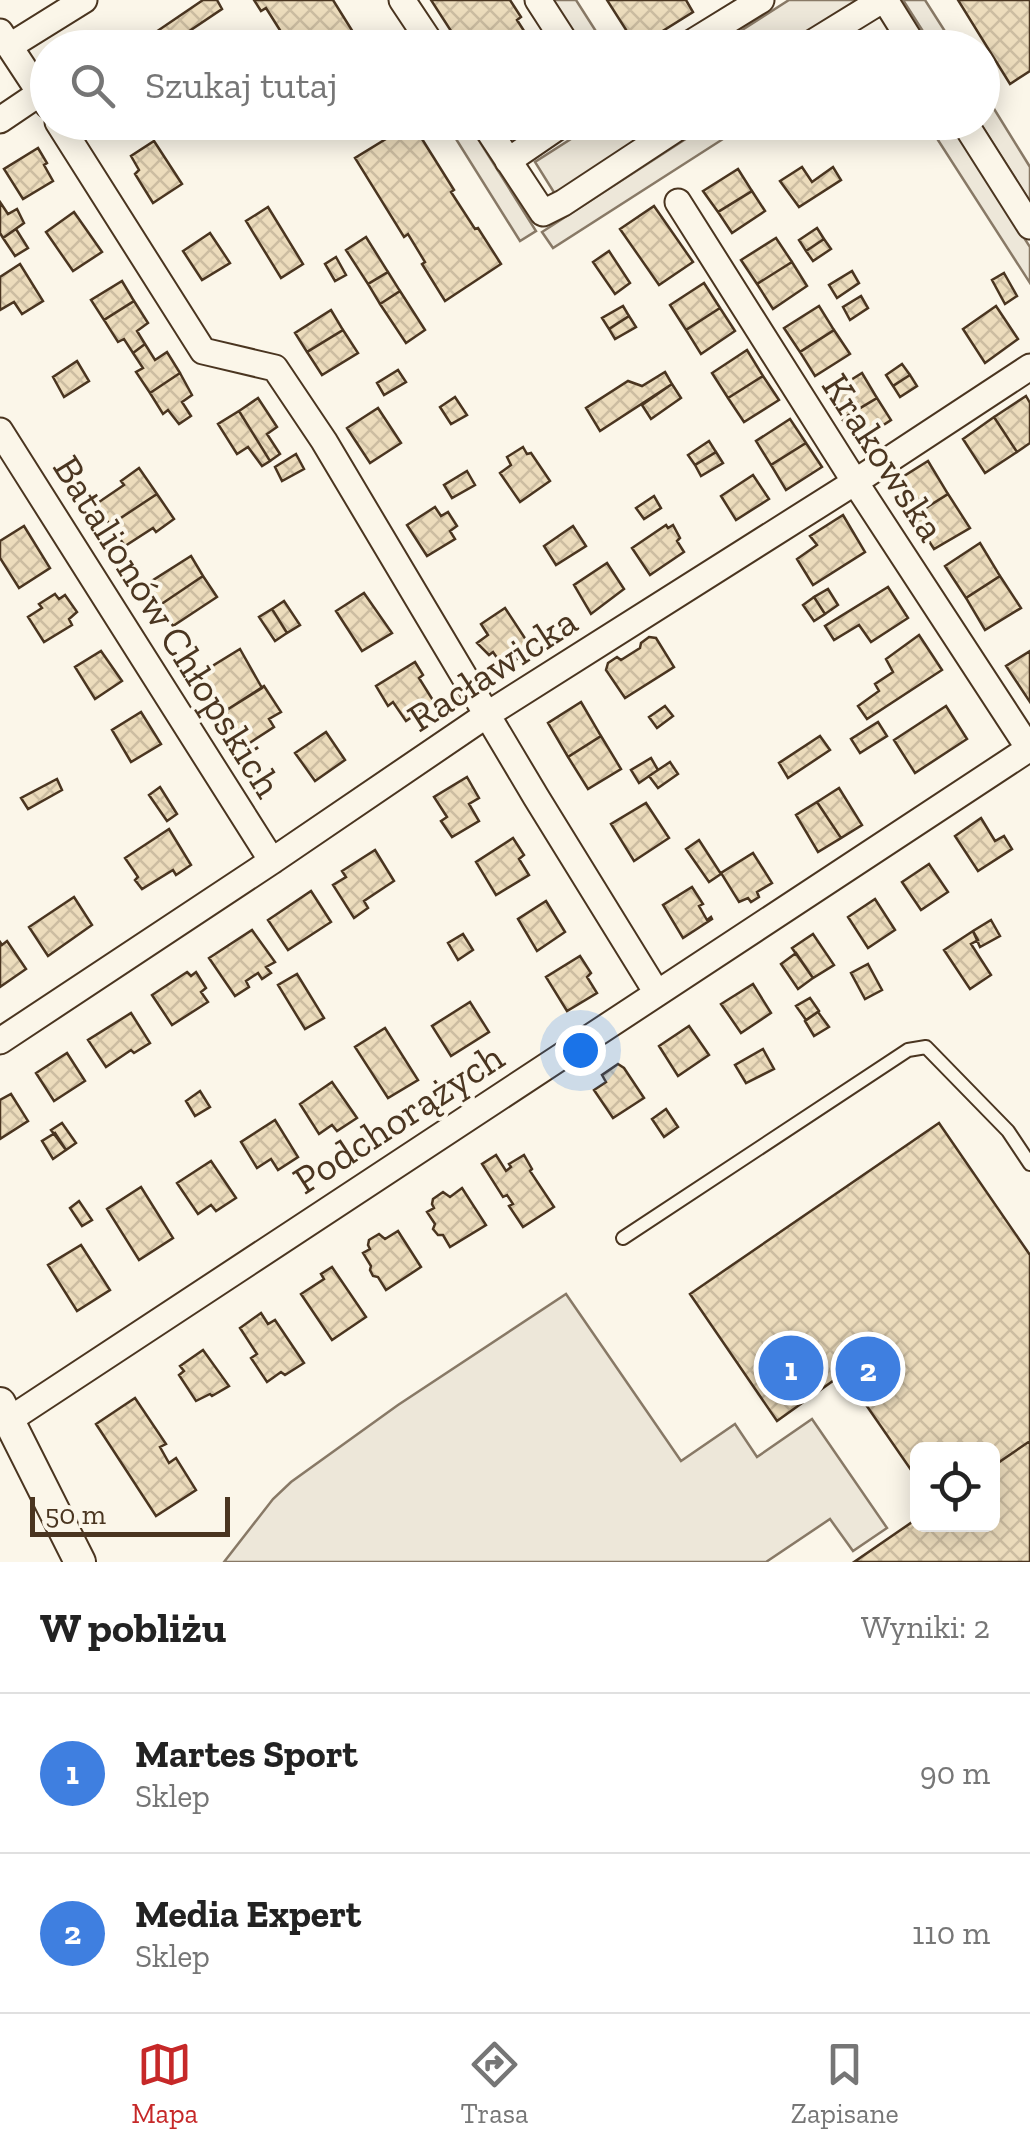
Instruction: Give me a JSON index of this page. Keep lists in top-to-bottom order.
{
  "streets": {
    "street": [
      "Krakowska",
      "Batalionów Chłopskich",
      "Racławicka",
      "Podchorążych"
    ]
  },
  "crossings": [
    ["Krakowska", "Racławicka"],
    ["Krakowska", "Podchorążych"],
    ["Batalionów Chłopskich", "Racławicka"]
  ],
  "scale_bar": "50 m",
  "page": {
    "search": "Szukaj tutaj",
    "pins": ["1", "2"],
    "scale": "50 m",
    "heading": ["W pobliżu", "Wyniki: 2"],
    "list": [
      {
        "mark": "1",
        "name": "Martes Sport",
        "note": "Sklep",
        "value": "90 m"
      },
      {
        "mark": "2",
        "name": "Media Expert",
        "note": "Sklep",
        "value": "110 m"
      }
    ],
    "nav": ["Mapa", "Trasa", "Zapisane"]
  }
}
